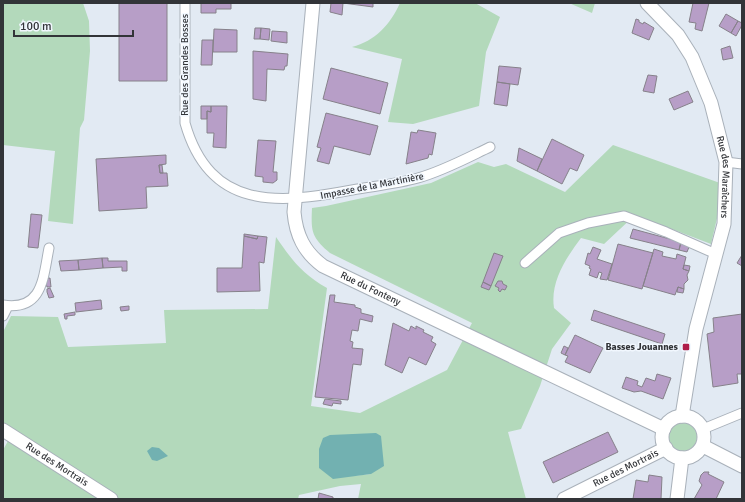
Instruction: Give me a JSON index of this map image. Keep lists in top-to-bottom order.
{
  "streets": {
    "street": [
      "Rue des Grandes Bosses",
      "Rue des Maraîchers",
      "Impasse de la Martinière",
      "Rue du Fonteny",
      "Rue des Mortrais"
    ]
  },
  "crossings": [
    ["Rue des Grandes Bosses", "Impasse de la Martinière"],
    ["Rue des Grandes Bosses", "Rue du Fonteny"],
    ["Rue des Maraîchers", "Rue du Fonteny"],
    ["Rue des Maraîchers", "Rue des Mortrais"],
    ["Impasse de la Martinière", "Rue du Fonteny"],
    ["Rue du Fonteny", "Rue des Mortrais"]
  ],
  "places": {
    "transit": ["Basses Jouannes"]
  },
  "scale_bar": "100 m"
}
